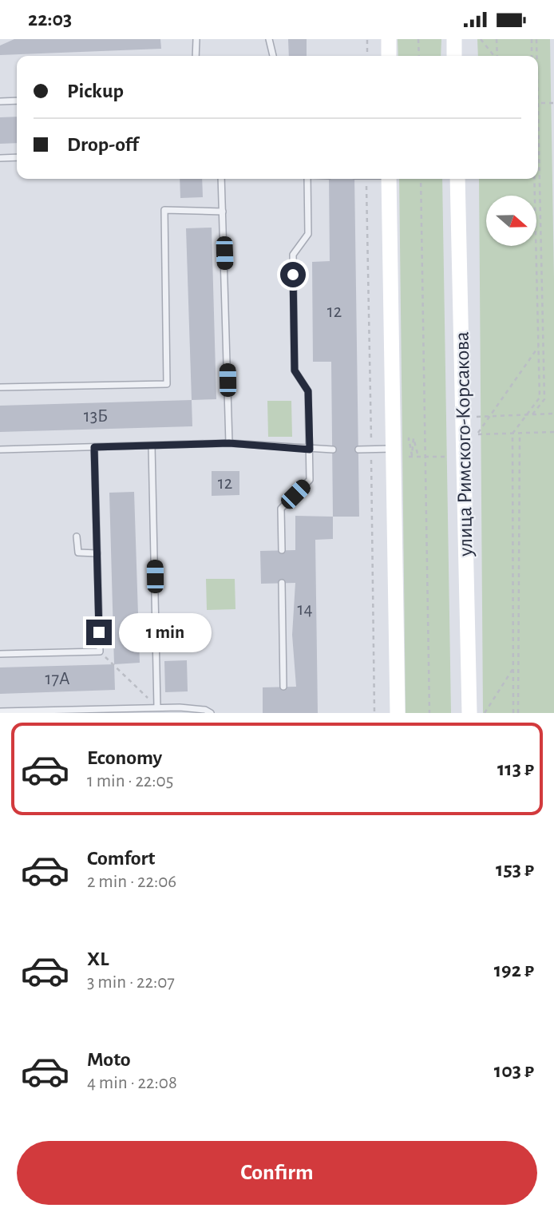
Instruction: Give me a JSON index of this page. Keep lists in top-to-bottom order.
{
  "streets": {
    "street": ["улица Римского-Корсакова"]
  },
  "house_numbers": [
    "12",
    "13Б",
    "12",
    "14",
    "17А"
  ],
  "north": "right",
  "page": {
    "status": "22:03",
    "banner": ["Pickup", "Drop-off"],
    "bubble": "1 min",
    "list": [
      {
        "name": "Economy",
        "note": "1 min · 22:05",
        "value": "113 ₽"
      },
      {
        "name": "Comfort",
        "note": "2 min · 22:06",
        "value": "153 ₽"
      },
      {
        "name": "XL",
        "note": "3 min · 22:07",
        "value": "192 ₽"
      },
      {
        "name": "Moto",
        "note": "4 min · 22:08",
        "value": "103 ₽"
      }
    ],
    "buttons": "Confirm"
  }
}
